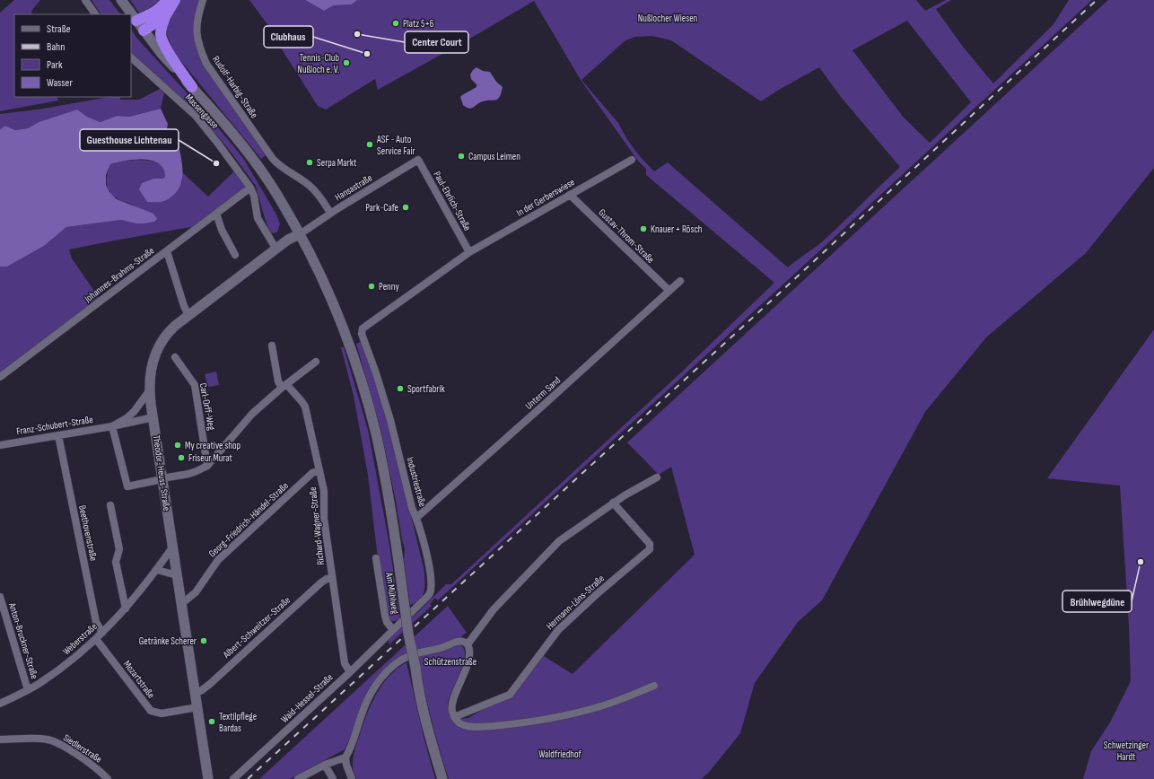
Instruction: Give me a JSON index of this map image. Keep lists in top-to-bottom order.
{
  "streets": {
    "main road": ["Theodor-Heuss-Straße"],
    "street": [
      "Rudolf-Harbig-Straße",
      "Massengasse",
      "Hansastraße",
      "In der Gerberswiese",
      "Paul-Ehrlich-Straße",
      "Gustav-Throm-Straße",
      "Johannes-Brahms-Straße",
      "Unterm Sand",
      "Carl-Orff-Weg",
      "Franz-Schubert-Straße",
      "Industriestraße",
      "Georg-Friedrich-Händel-Straße",
      "Richard-Wagner-Straße",
      "Beethovenstraße",
      "Am Mühlweg",
      "Hermann-Löns-Straße",
      "Albert-Schweitzer-Straße",
      "Weberstraße",
      "Anton-Bruckner-Straße",
      "Mozartstraße",
      "Waid-Hessel-Straße",
      "Siedlerstraße"
    ]
  },
  "crossings": [
    ["Rudolf-Harbig-Straße", "Hansastraße"],
    ["Massengasse", "Johannes-Brahms-Straße"],
    ["Massengasse", "Theodor-Heuss-Straße"],
    ["Hansastraße", "Paul-Ehrlich-Straße"],
    ["Hansastraße", "Theodor-Heuss-Straße"],
    ["In der Gerberswiese", "Paul-Ehrlich-Straße"],
    ["In der Gerberswiese", "Gustav-Throm-Straße"],
    ["In der Gerberswiese", "Industriestraße"],
    ["Gustav-Throm-Straße", "Unterm Sand"],
    ["Unterm Sand", "Industriestraße"],
    ["Franz-Schubert-Straße", "Theodor-Heuss-Straße"],
    ["Franz-Schubert-Straße", "Beethovenstraße"],
    ["Theodor-Heuss-Straße", "Georg-Friedrich-Händel-Straße"],
    ["Theodor-Heuss-Straße", "Albert-Schweitzer-Straße"],
    ["Theodor-Heuss-Straße", "Weberstraße"],
    ["Theodor-Heuss-Straße", "Mozartstraße"],
    ["Industriestraße", "Am Mühlweg"],
    ["Industriestraße", "Waid-Hessel-Straße"],
    ["Georg-Friedrich-Händel-Straße", "Richard-Wagner-Straße"],
    ["Richard-Wagner-Straße", "Albert-Schweitzer-Straße"],
    ["Richard-Wagner-Straße", "Waid-Hessel-Straße"],
    ["Beethovenstraße", "Weberstraße"],
    ["Am Mühlweg", "Waid-Hessel-Straße"],
    ["Weberstraße", "Anton-Bruckner-Straße"],
    ["Weberstraße", "Mozartstraße"]
  ],
  "parks": [
    "Nußlocher Wiesen",
    "Schützenstraße",
    "Schwetzinger Hardt",
    "Waldfriedhof"
  ],
  "places": [
    "Platz 5+6",
    "Center Court",
    "Clubhaus",
    "Tennis-Club Nußloch e. V.",
    "ASF - Auto Service Fair",
    "Campus Leimen",
    "Serpa Markt",
    "Guesthouse Lichtenau",
    "Park-Cafe",
    "Knauer + Rösch",
    "Penny",
    "Sportfabrik",
    "My creative shop",
    "Friseur Murat",
    "Brühlwegdüne",
    "Getränke Scherer",
    "Textilpflege Bardas"
  ],
  "legend": [
    "Straße",
    "Bahn",
    "Park",
    "Wasser"
  ]
}
